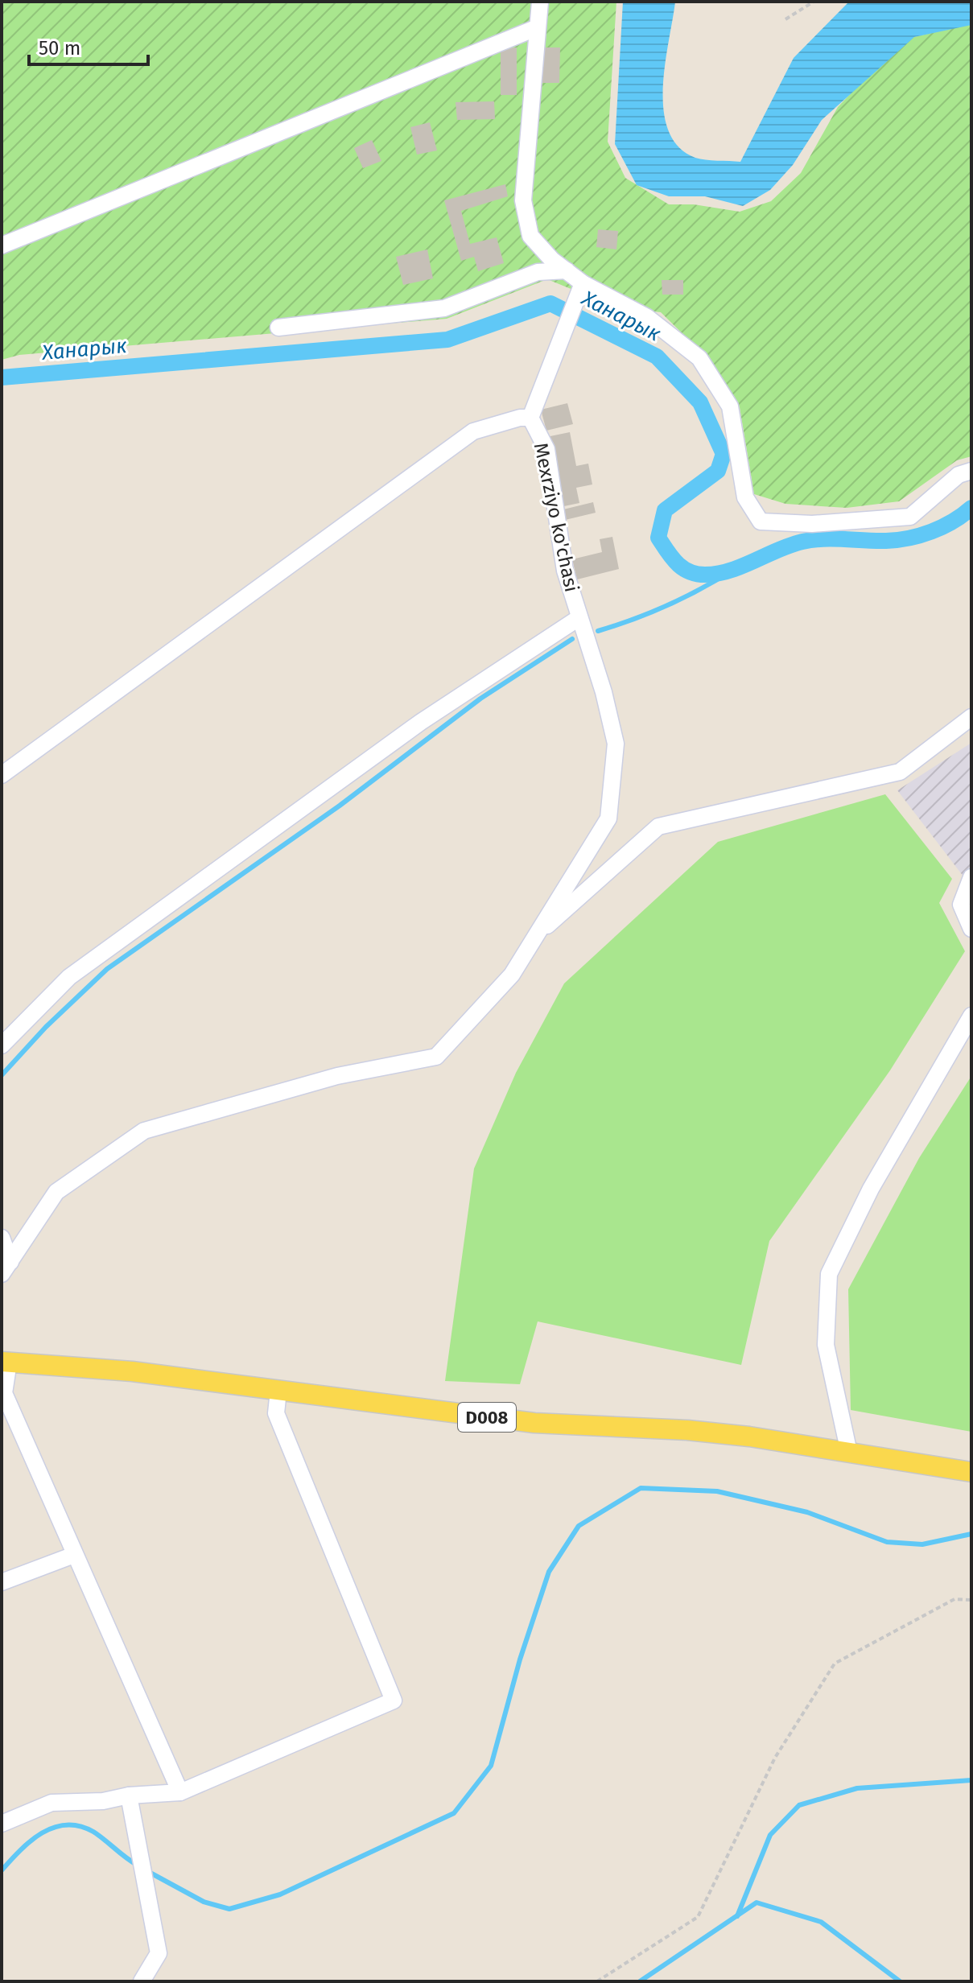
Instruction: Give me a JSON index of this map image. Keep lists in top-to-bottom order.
{
  "streets": {
    "main road": ["D008"],
    "street": ["Mexrziyo ko'chasi"]
  },
  "water": ["Ханарык"],
  "scale_bar": "50 m"
}
